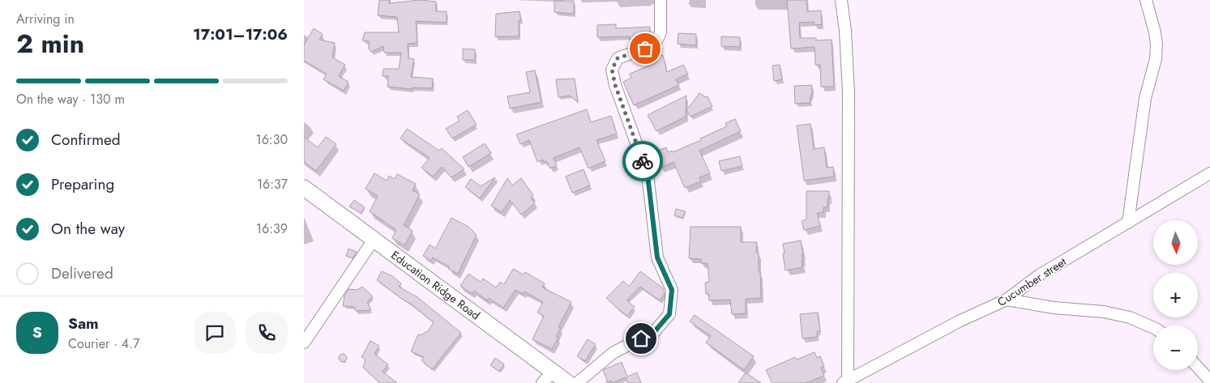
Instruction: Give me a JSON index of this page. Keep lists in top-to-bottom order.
{
  "streets": {
    "main road": ["Education Ridge Road"],
    "street": ["Cucumber street"]
  },
  "north": "bottom",
  "page": {
    "heading": ["2 min", "Arriving in", "17:01–17:06"],
    "panel": ["Sam", "Courier · 4.7"],
    "bar": "On the way · 130 m",
    "list": [
      ["Confirmed", "16:30"],
      ["Preparing", "16:37"],
      ["On the way", "16:39"],
      "Delivered"
    ],
    "map_buttons": ["+", "−"],
    "round": "S"
  }
}
